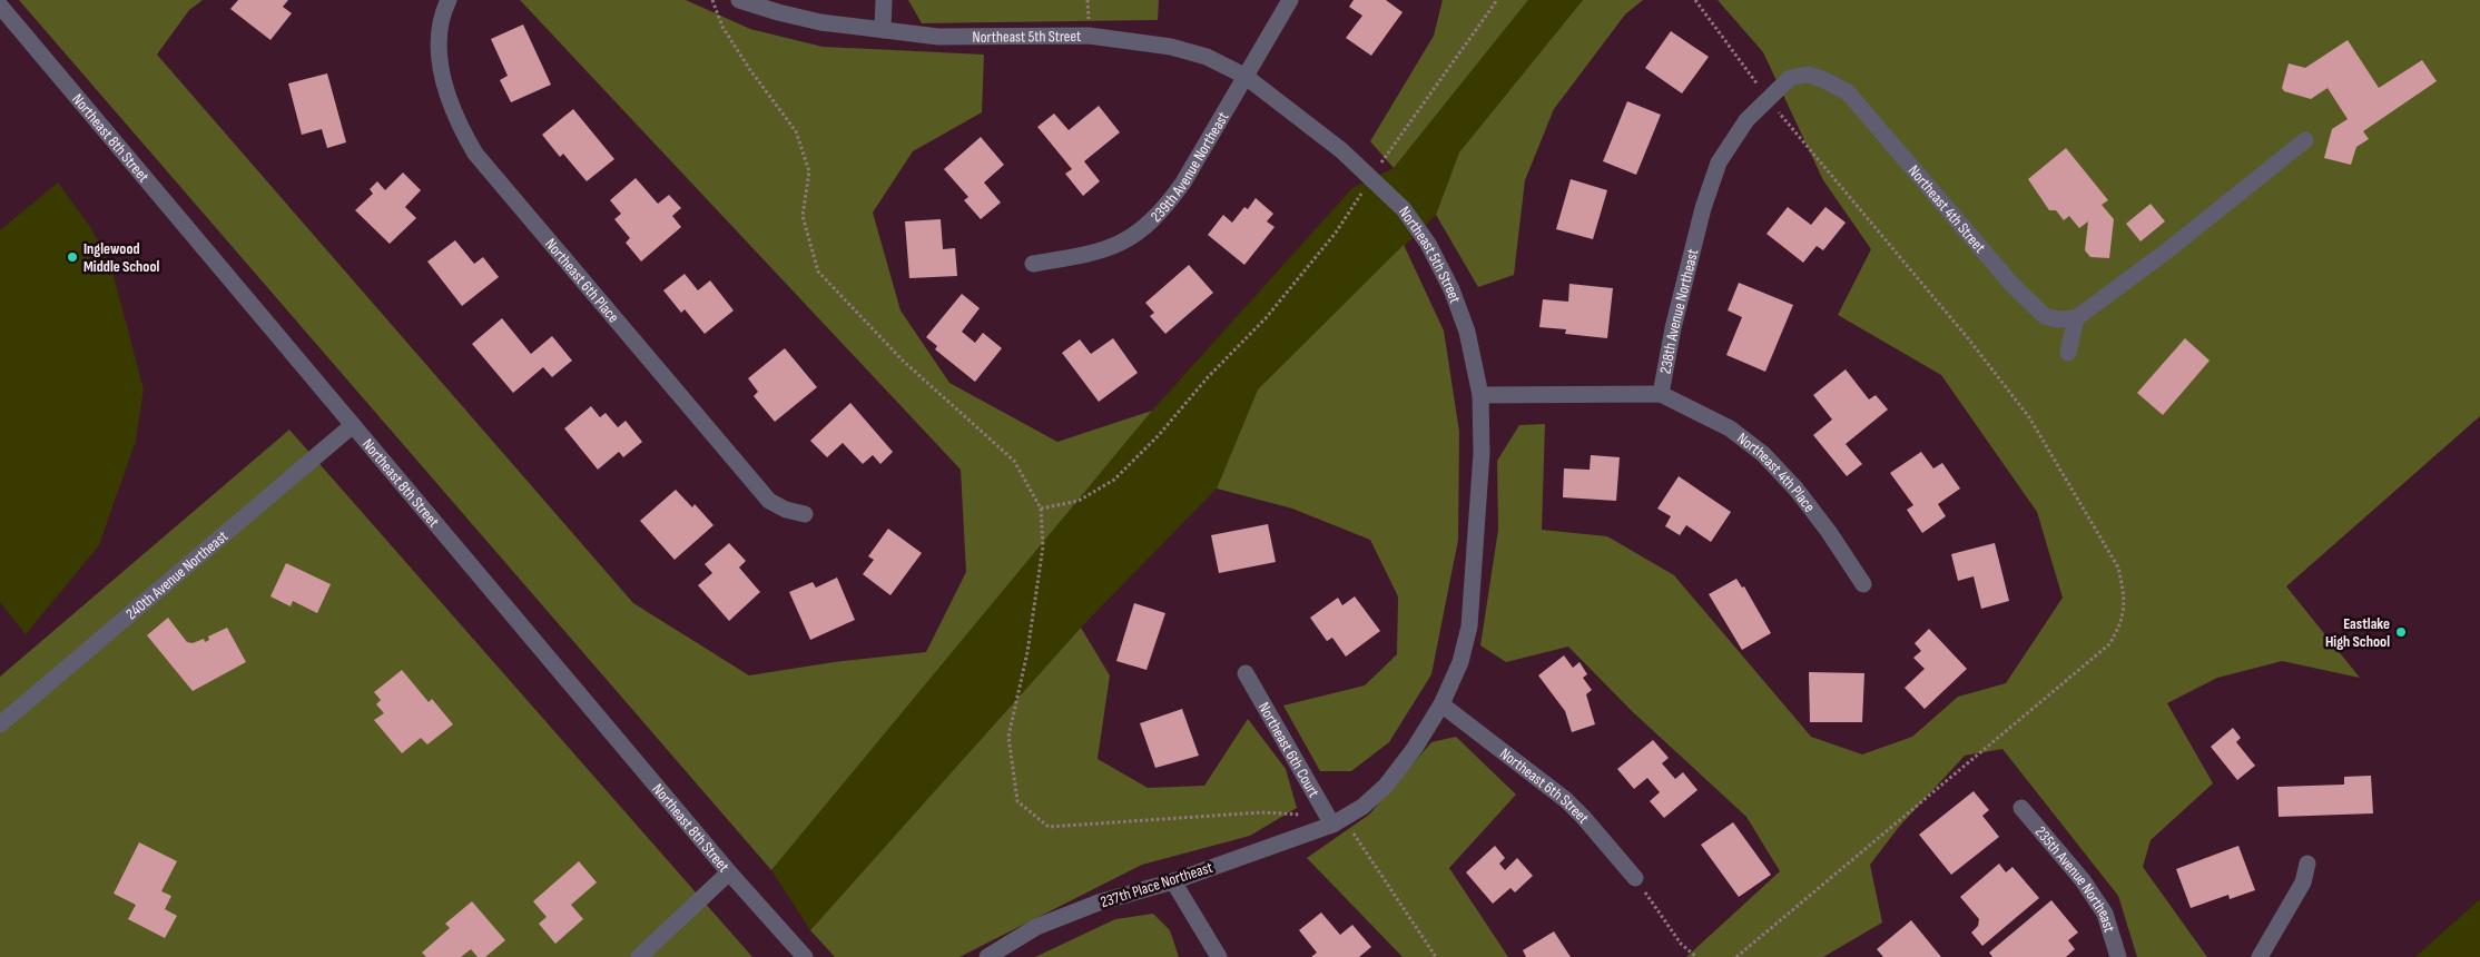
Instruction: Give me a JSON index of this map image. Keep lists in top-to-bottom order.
{
  "streets": {
    "street": [
      "Northeast 5th Street",
      "Northeast 8th Street",
      "239th Avenue Northeast",
      "Northeast 4th Street",
      "Northeast 6th Place",
      "238th Avenue Northeast",
      "Northeast 4th Place",
      "240th Avenue Northeast",
      "Northeast 6th Court",
      "Northeast 6th Street",
      "235th Avenue Northeast",
      "237th Place Northeast"
    ]
  },
  "crossings": [
    ["Northeast 5th Street", "239th Avenue Northeast"],
    ["Northeast 5th Street", "238th Avenue Northeast"],
    ["Northeast 5th Street", "Northeast 6th Court"],
    ["Northeast 5th Street", "Northeast 6th Street"],
    ["Northeast 5th Street", "237th Place Northeast"],
    ["Northeast 8th Street", "240th Avenue Northeast"],
    ["Northeast 4th Street", "238th Avenue Northeast"],
    ["238th Avenue Northeast", "Northeast 4th Place"],
    ["Northeast 6th Court", "237th Place Northeast"]
  ],
  "places": ["Inglewood Middle School", "Eastlake High School"]
}
